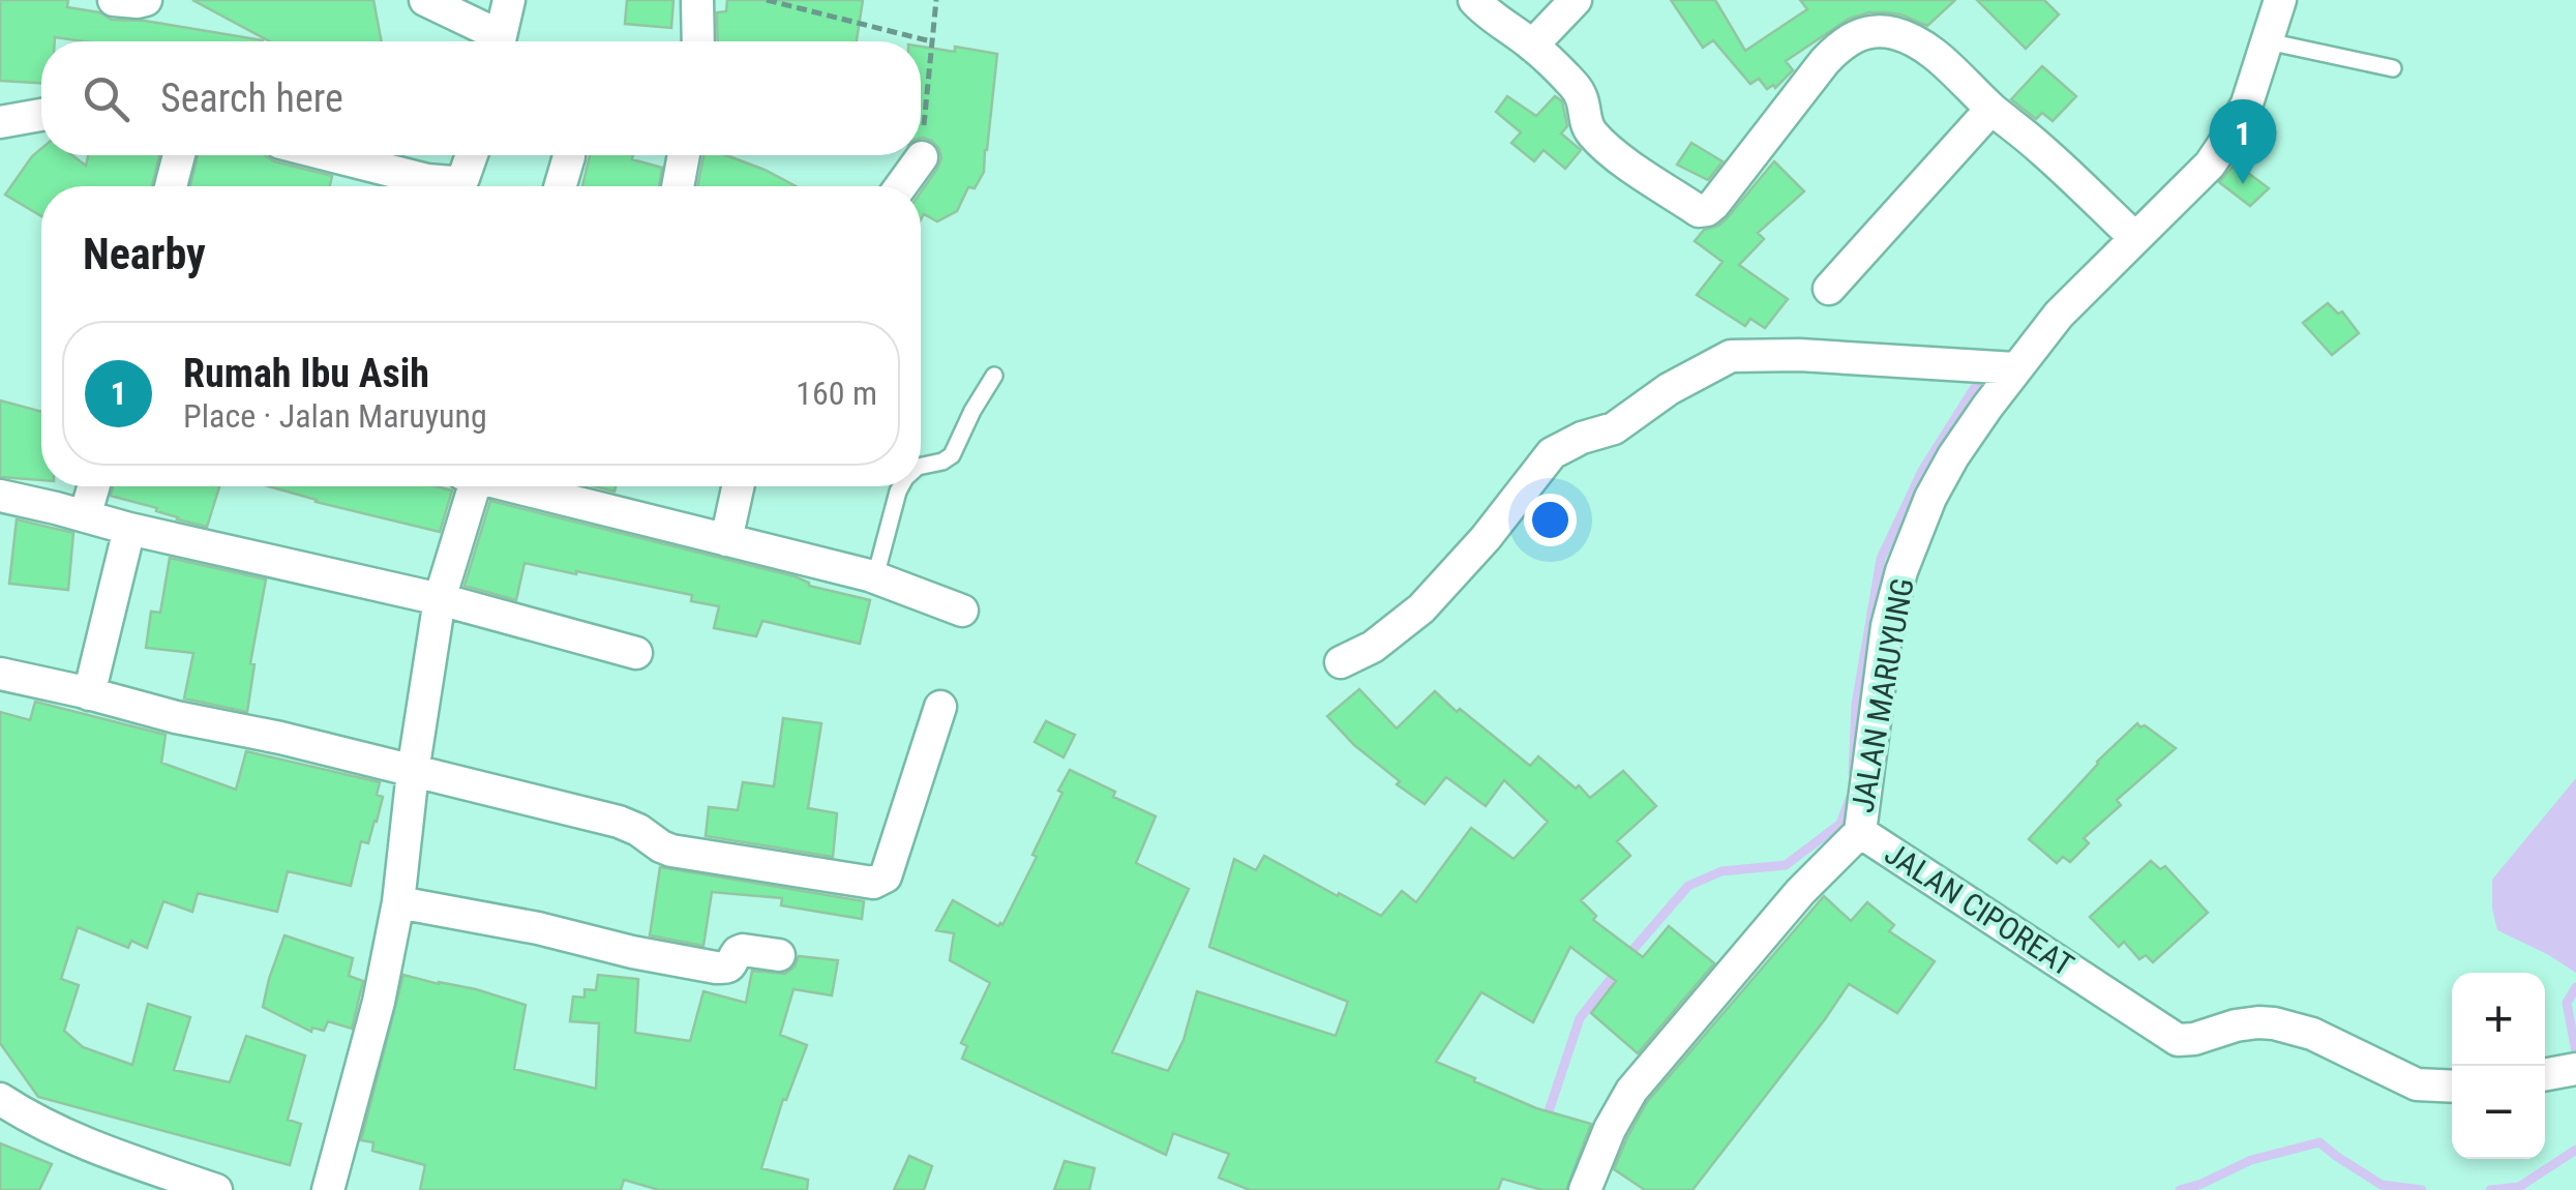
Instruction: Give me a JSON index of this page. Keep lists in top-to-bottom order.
{
  "streets": {
    "street": ["JALAN MARUYUNG", "JALAN CIPOREAT"]
  },
  "crossings": [
    ["JALAN MARUYUNG", "JALAN CIPOREAT"]
  ],
  "page": {
    "search": "Search here",
    "pins": "1",
    "heading": "Nearby",
    "list": [
      {
        "mark": "1",
        "name": "Rumah Ibu Asih",
        "note": "Place · Jalan Maruyung",
        "value": "160 m"
      }
    ],
    "map_buttons": ["+", "−"]
  }
}
